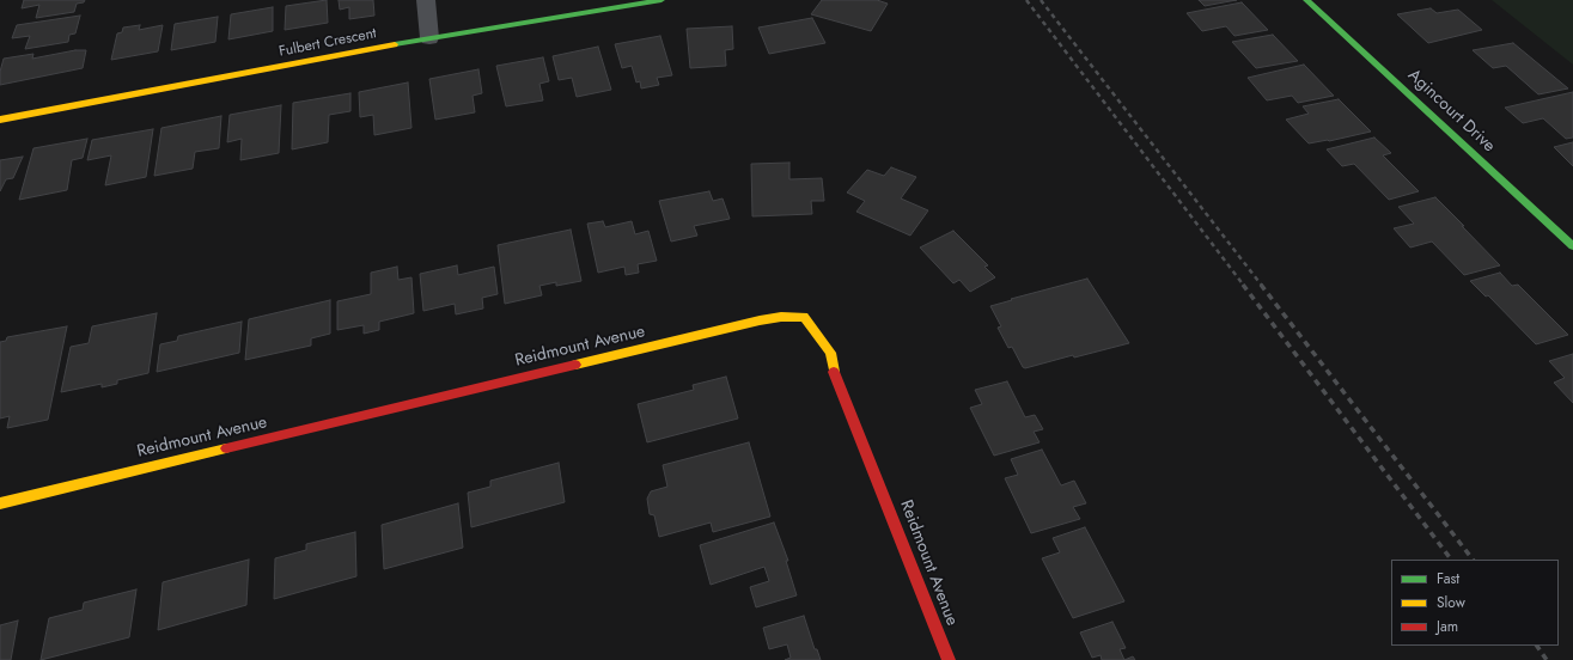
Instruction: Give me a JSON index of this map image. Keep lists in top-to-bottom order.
{
  "streets": {
    "street": ["Fulbert Crescent", "Agincourt Drive", "Reidmount Avenue"]
  },
  "legend": ["Fast", "Slow", "Jam"]
}
